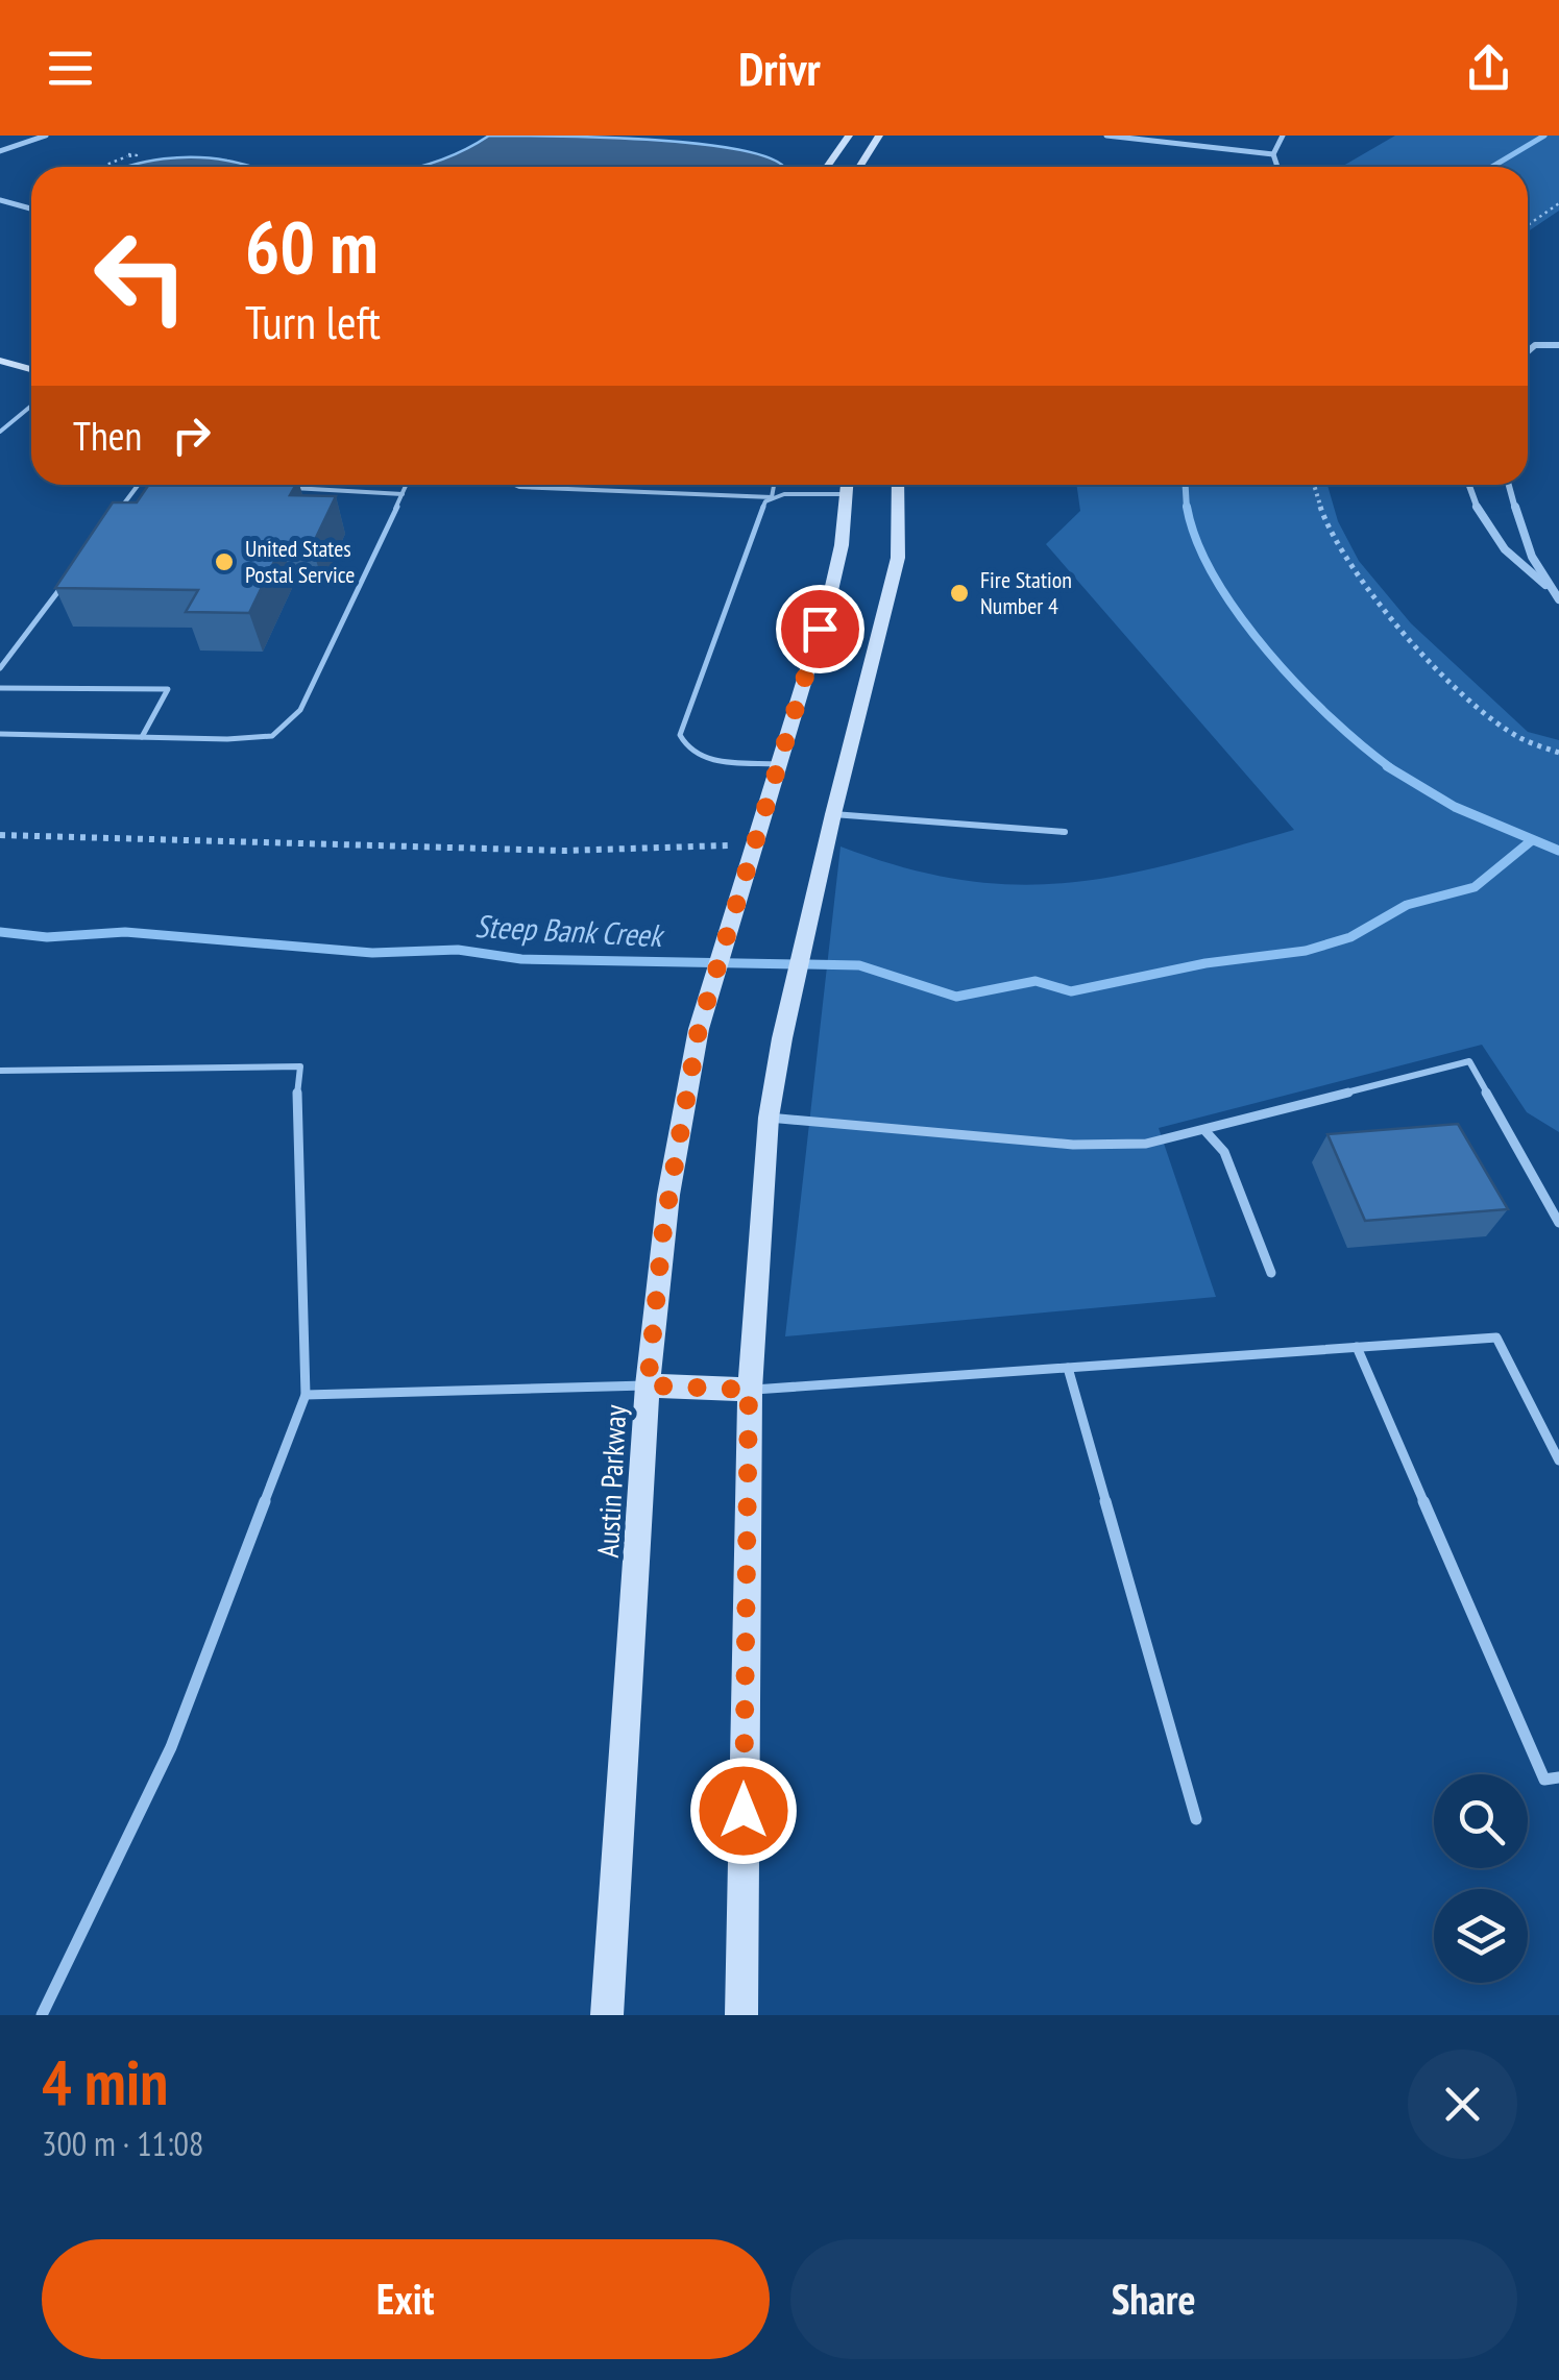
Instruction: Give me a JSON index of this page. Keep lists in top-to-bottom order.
{
  "streets": {
    "main road": ["Austin Parkway"]
  },
  "water": ["Steep Bank Creek"],
  "places": ["United States Postal Service", "Fire Station Number 4"],
  "page": {
    "header": "Drivr",
    "turn": ["60 m", "Turn left"],
    "then": "Then",
    "heading": ["4 min", "300 m · 11:08"],
    "buttons": ["Exit", "Share"]
  }
}
